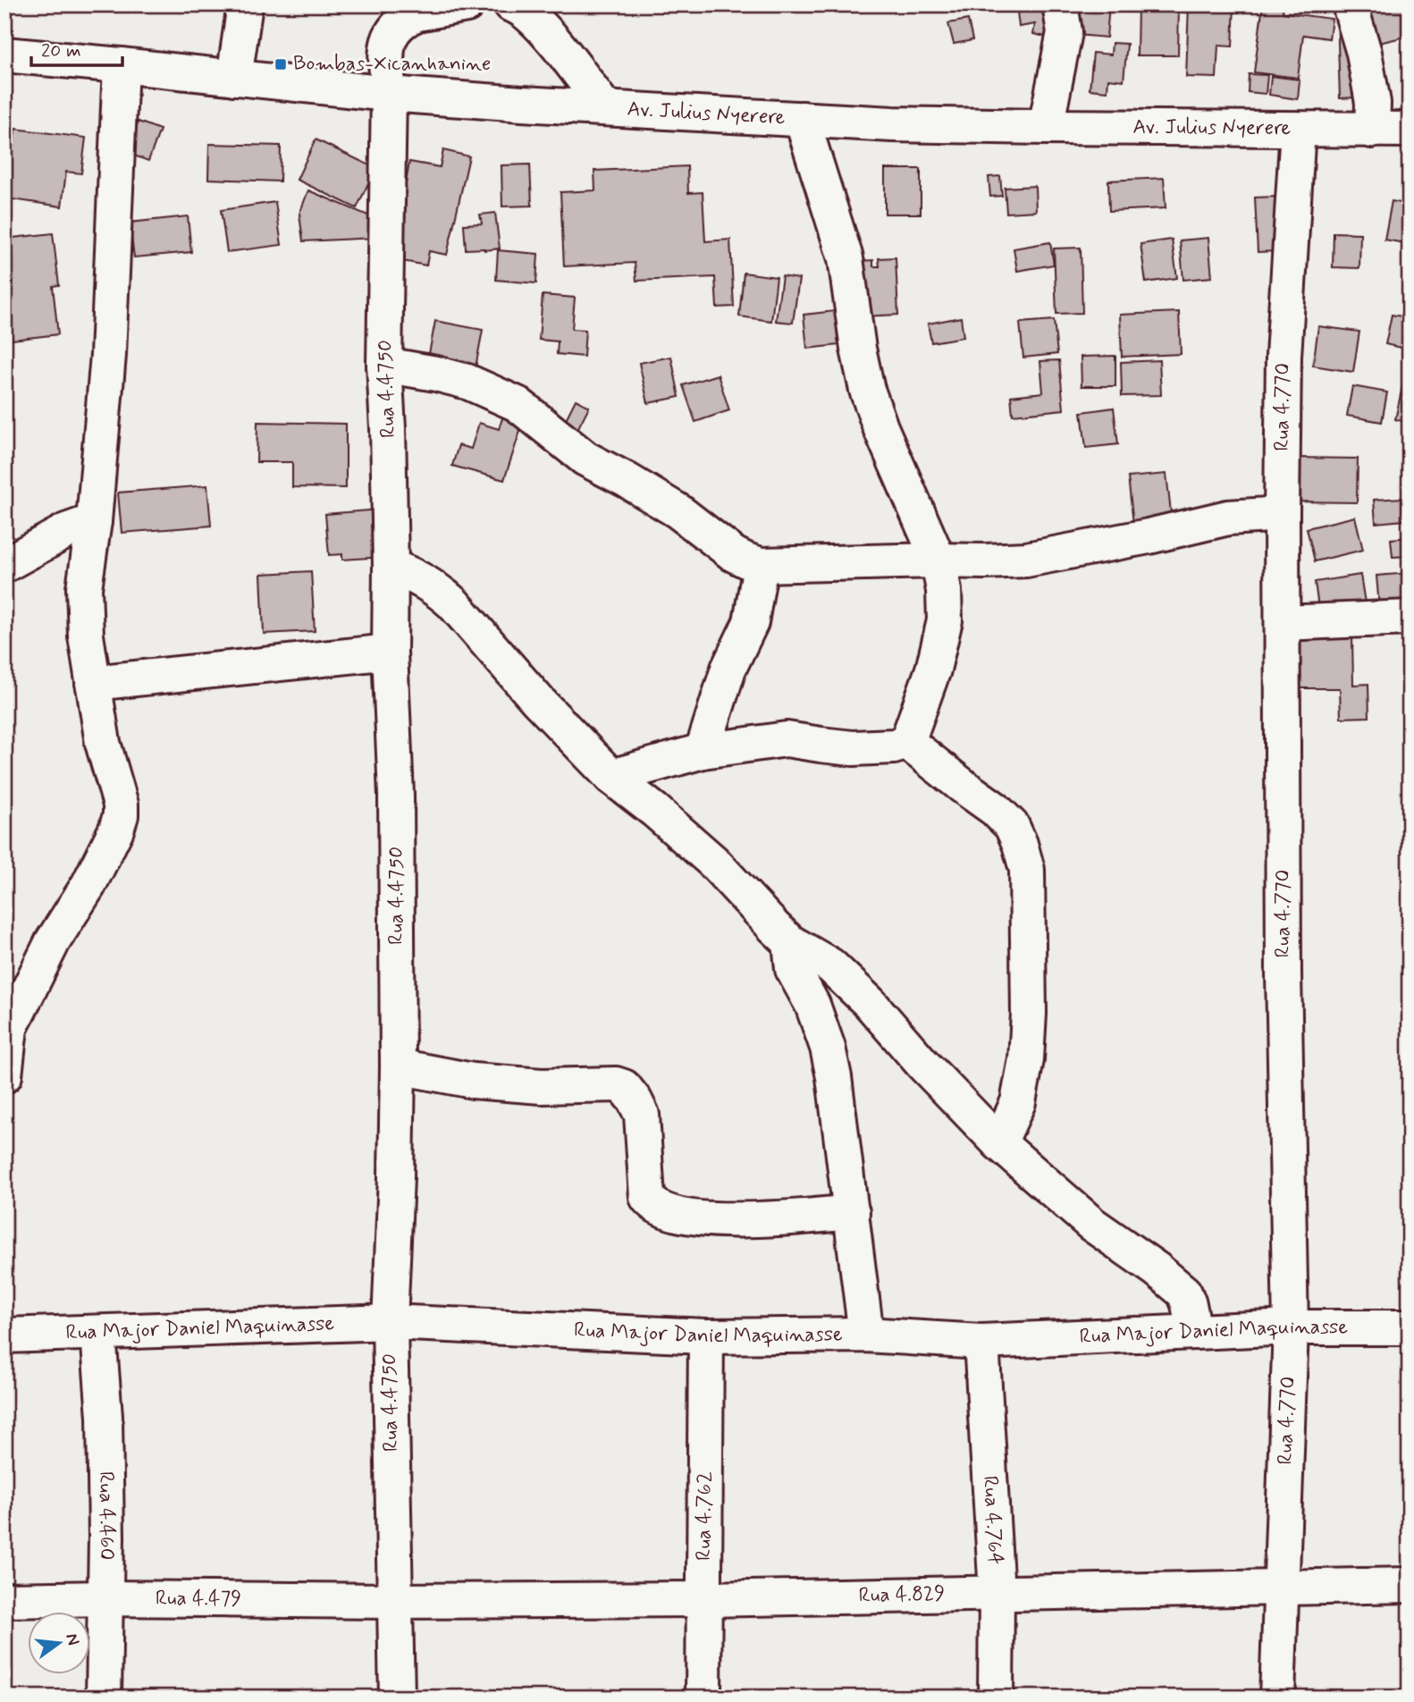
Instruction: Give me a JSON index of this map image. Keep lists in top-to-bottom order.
{
  "streets": {
    "street": [
      "Av. Julius Nyerere",
      "Rua 4.4750",
      "Rua 4.770",
      "Rua Major Daniel Maquinasse",
      "Rua 4.460",
      "Rua 4.762",
      "Rua 4.764",
      "Rua 4.829",
      "Rua 4.479"
    ]
  },
  "crossings": [
    ["Av. Julius Nyerere", "Rua 4.4750"],
    ["Av. Julius Nyerere", "Rua 4.770"],
    ["Rua 4.4750", "Rua Major Daniel Maquinasse"],
    ["Rua 4.4750", "Rua 4.829"],
    ["Rua 4.4750", "Rua 4.479"],
    ["Rua 4.770", "Rua Major Daniel Maquinasse"],
    ["Rua 4.770", "Rua 4.829"],
    ["Rua Major Daniel Maquinasse", "Rua 4.460"],
    ["Rua Major Daniel Maquinasse", "Rua 4.762"],
    ["Rua Major Daniel Maquinasse", "Rua 4.764"],
    ["Rua 4.460", "Rua 4.479"],
    ["Rua 4.762", "Rua 4.829"],
    ["Rua 4.764", "Rua 4.829"],
    ["Rua 4.829", "Rua 4.479"]
  ],
  "places": {
    "transit": ["Bombas-Xicanhanine"]
  },
  "scale_bar": "20 m",
  "north": "right"
}
